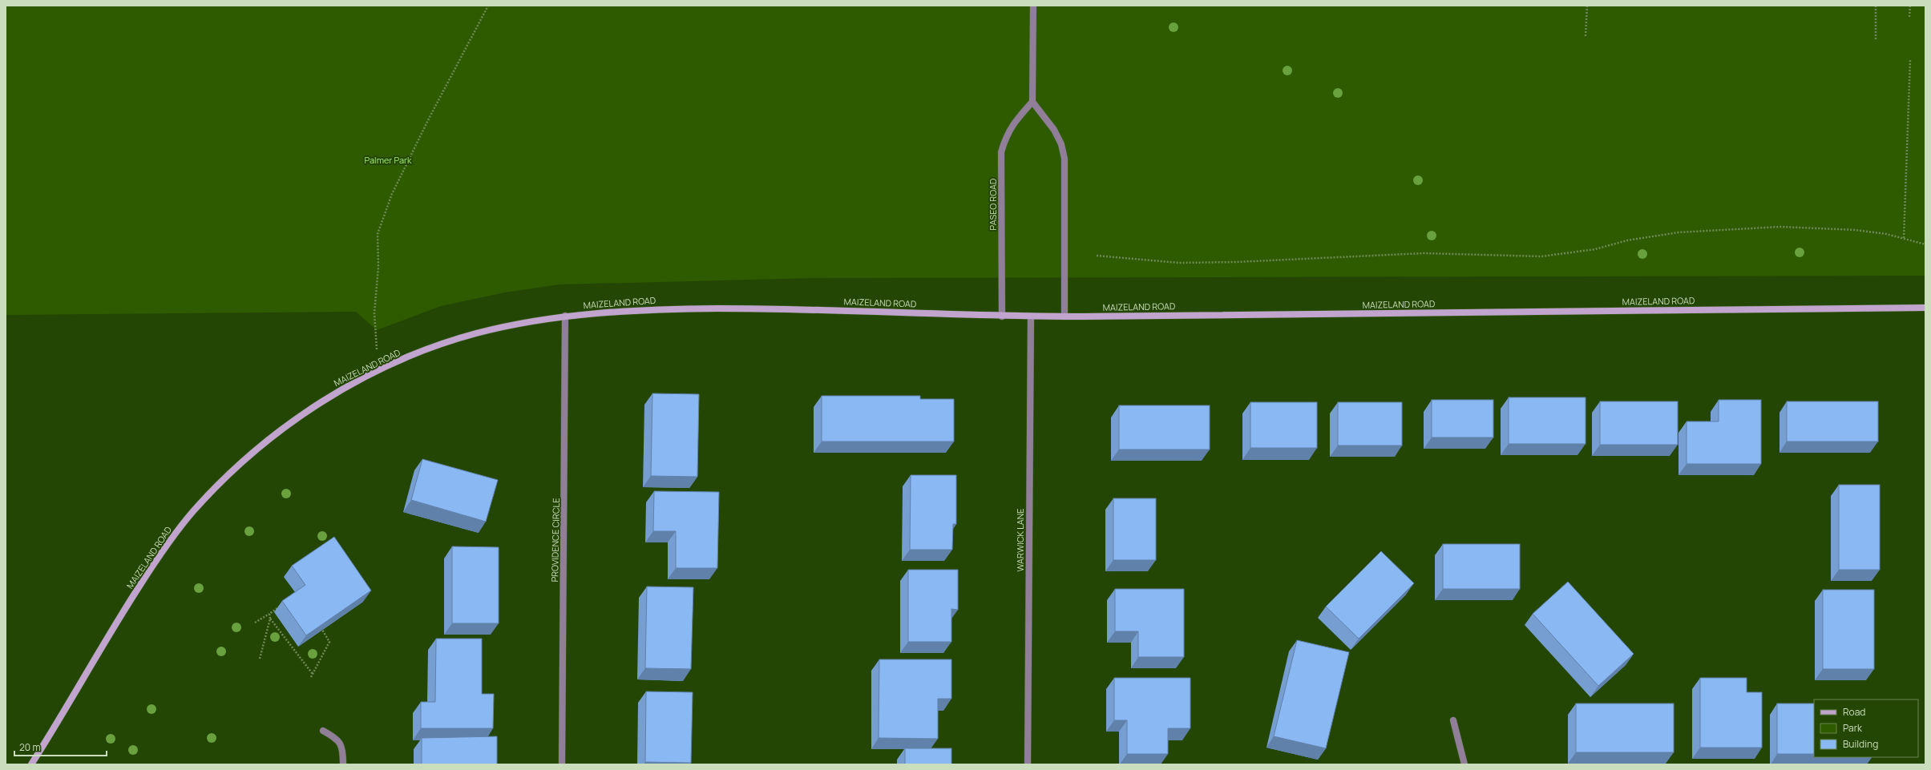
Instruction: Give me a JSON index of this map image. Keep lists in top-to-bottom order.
{
  "streets": {
    "main road": ["MAIZELAND ROAD"],
    "street": ["PASEO ROAD", "PROVIDENCE CIRCLE", "WARWICK LANE"]
  },
  "crossings": [
    ["PASEO ROAD", "MAIZELAND ROAD"],
    ["MAIZELAND ROAD", "PROVIDENCE CIRCLE"],
    ["MAIZELAND ROAD", "WARWICK LANE"]
  ],
  "parks": ["Palmer Park"],
  "legend": ["Road", "Park", "Building"],
  "scale_bar": "20 m"
}
